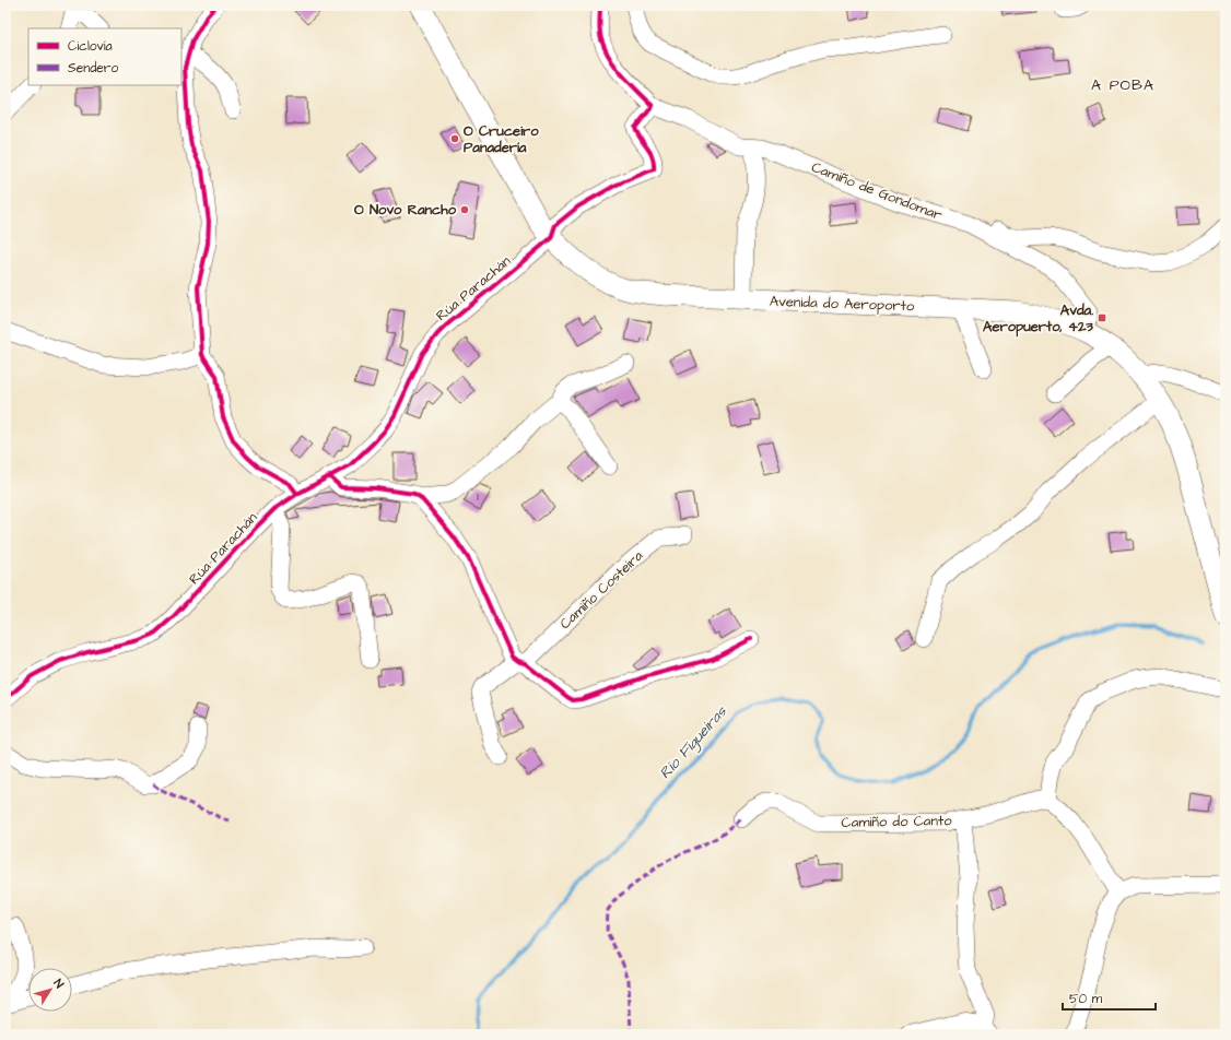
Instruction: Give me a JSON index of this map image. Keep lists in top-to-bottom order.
{
  "streets": {
    "main road": ["Avenida do Aeroporto"],
    "street": [
      "Camiño de Gondomar",
      "Rúa Parachán",
      "Camiño Costeira",
      "Camiño do Canto"
    ]
  },
  "crossings": [
    ["Camiño de Gondomar", "Avenida do Aeroporto"],
    ["Rúa Parachán", "Avenida do Aeroporto"]
  ],
  "districts": ["A POBA"],
  "water": ["Río Figueiras"],
  "places": {
    "other": ["O Cruceiro Panadería", "O Novo Rancho"],
    "transit": ["Avda. Aeropuerto, 423"]
  },
  "house_numbers": ["1"],
  "legend": ["Ciclovía", "Sendero"],
  "scale_bar": "50 m",
  "north": "top right"
}
